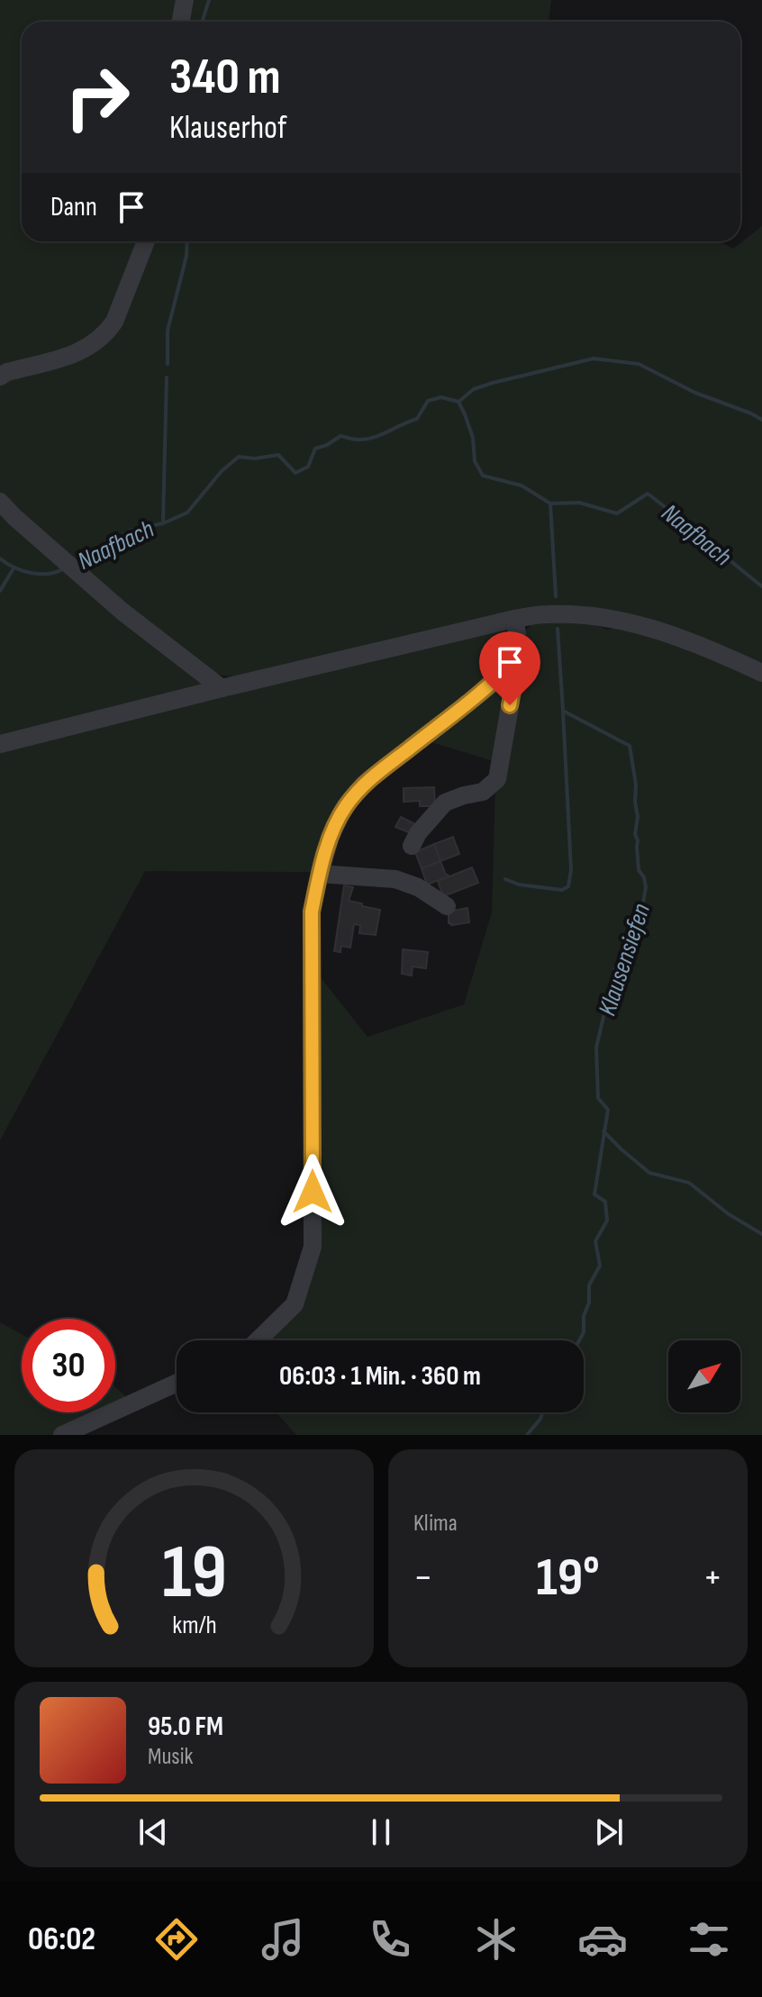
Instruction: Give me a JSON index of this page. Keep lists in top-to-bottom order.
{
  "water": ["Naafbach", "Klausensiefen"],
  "north": "top right",
  "page": {
    "turn": ["340 m", "Klauserhof"],
    "then": "Dann",
    "limit": "30",
    "trip": "06:03 · 1 Min. · 360 m",
    "tile": "Klima",
    "heat": ["−", "19°", "+"],
    "song": ["95.0 FM", "Musik"],
    "tabs": "06:02",
    "gauge": ["19", "km/h"]
  }
}
